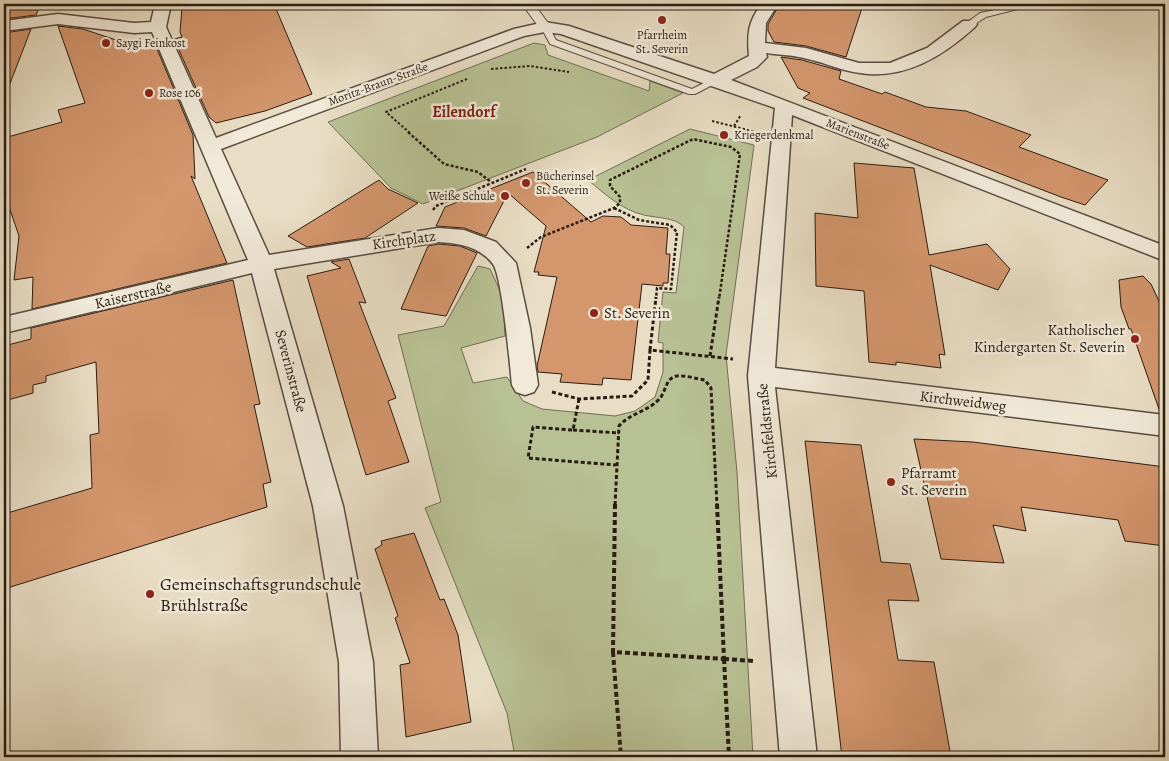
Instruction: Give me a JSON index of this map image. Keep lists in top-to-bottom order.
{
  "streets": {
    "street": [
      "Moritz-Braun-Straße",
      "Marienstraße",
      "Kirchplatz",
      "Kaiserstraße",
      "Severinstraße",
      "Kirchweidweg",
      "Kirchfeldstraße"
    ]
  },
  "crossings": [
    ["Moritz-Braun-Straße", "Marienstraße"],
    ["Moritz-Braun-Straße", "Severinstraße"],
    ["Marienstraße", "Kirchfeldstraße"],
    ["Kirchplatz", "Kaiserstraße"],
    ["Kirchplatz", "Severinstraße"],
    ["Kaiserstraße", "Severinstraße"],
    ["Kirchweidweg", "Kirchfeldstraße"]
  ],
  "districts": ["Eilendorf"],
  "places": [
    "Pfarrheim St. Severin",
    "Saygi Feinkost",
    "Rose 106",
    "Kriegerdenkmal",
    "Bücherinsel St. Severin",
    "Weiße Schule",
    "St. Severin",
    "Katholischer Kindergarten St. Severin",
    "Pfarramt St. Severin",
    "Gemeinschaftsgrundschule Brühlstraße"
  ]
}
